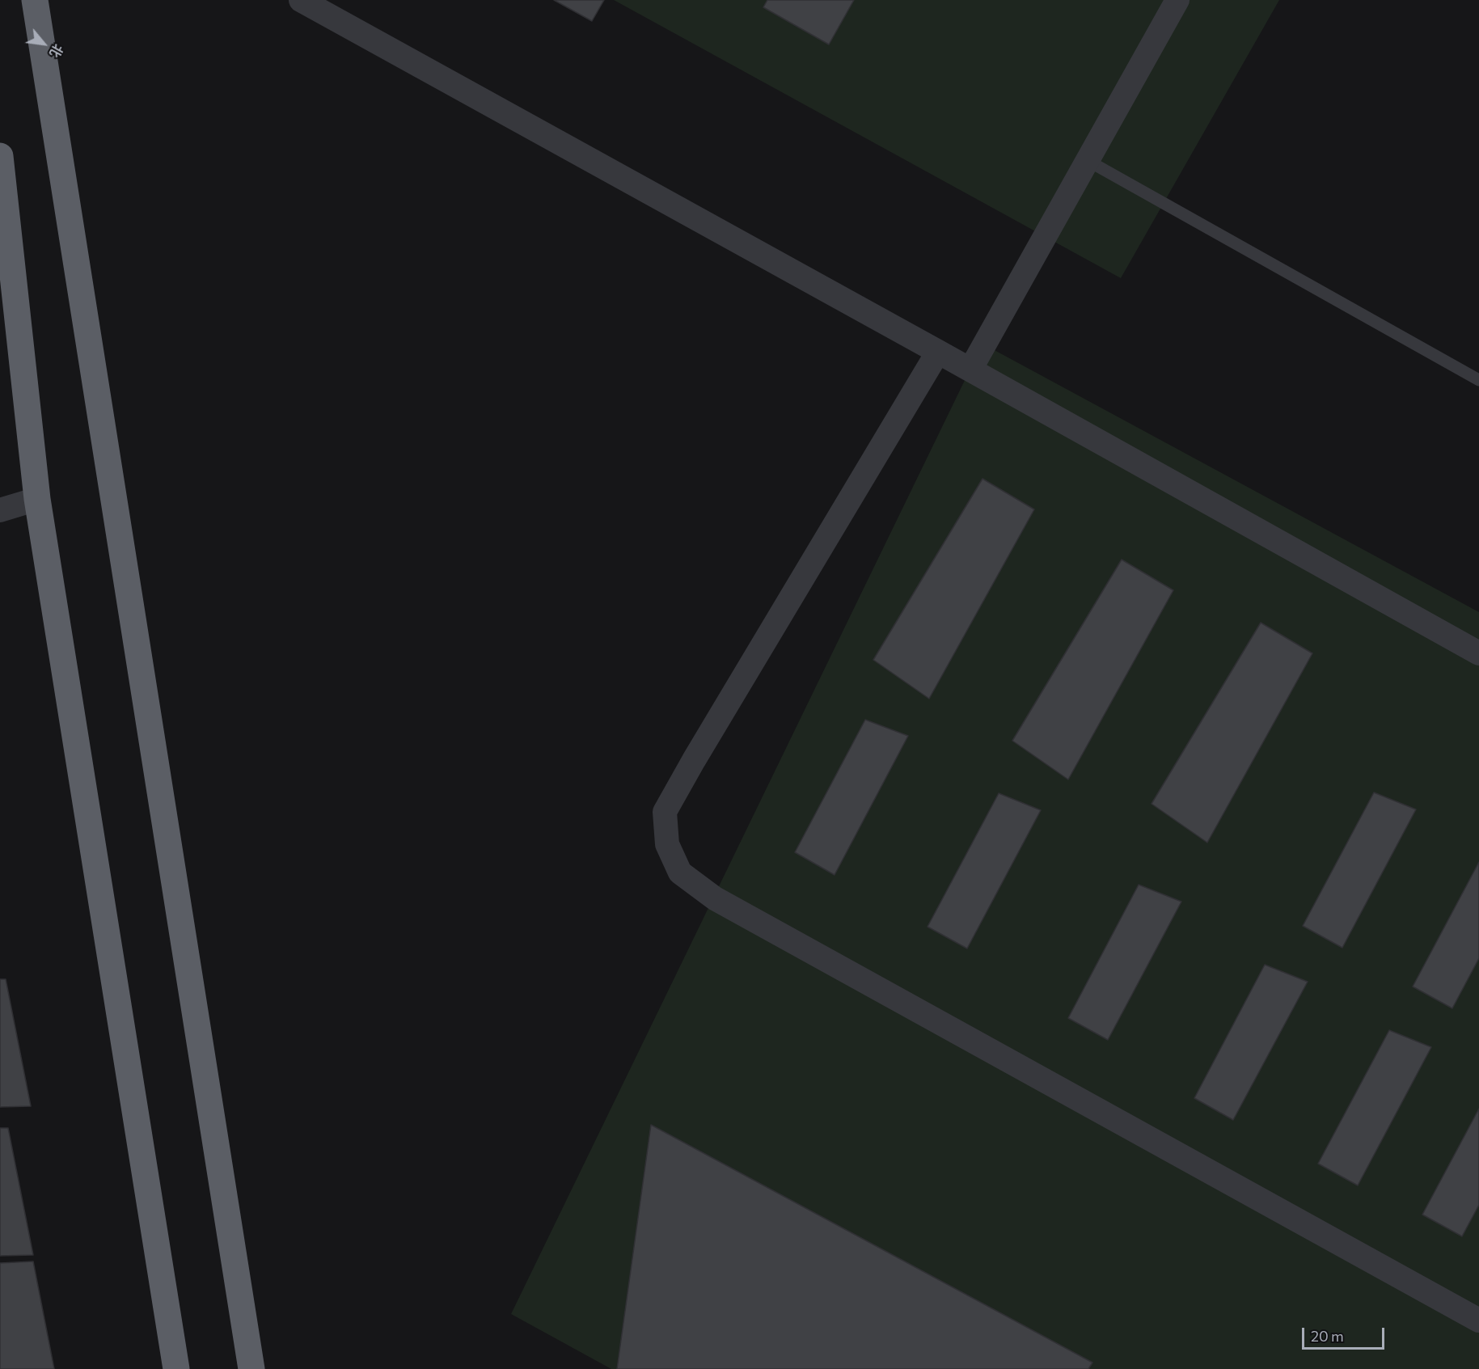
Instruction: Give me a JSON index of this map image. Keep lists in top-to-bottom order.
{
  "scale_bar": "20 m",
  "north": "bottom right"
}
